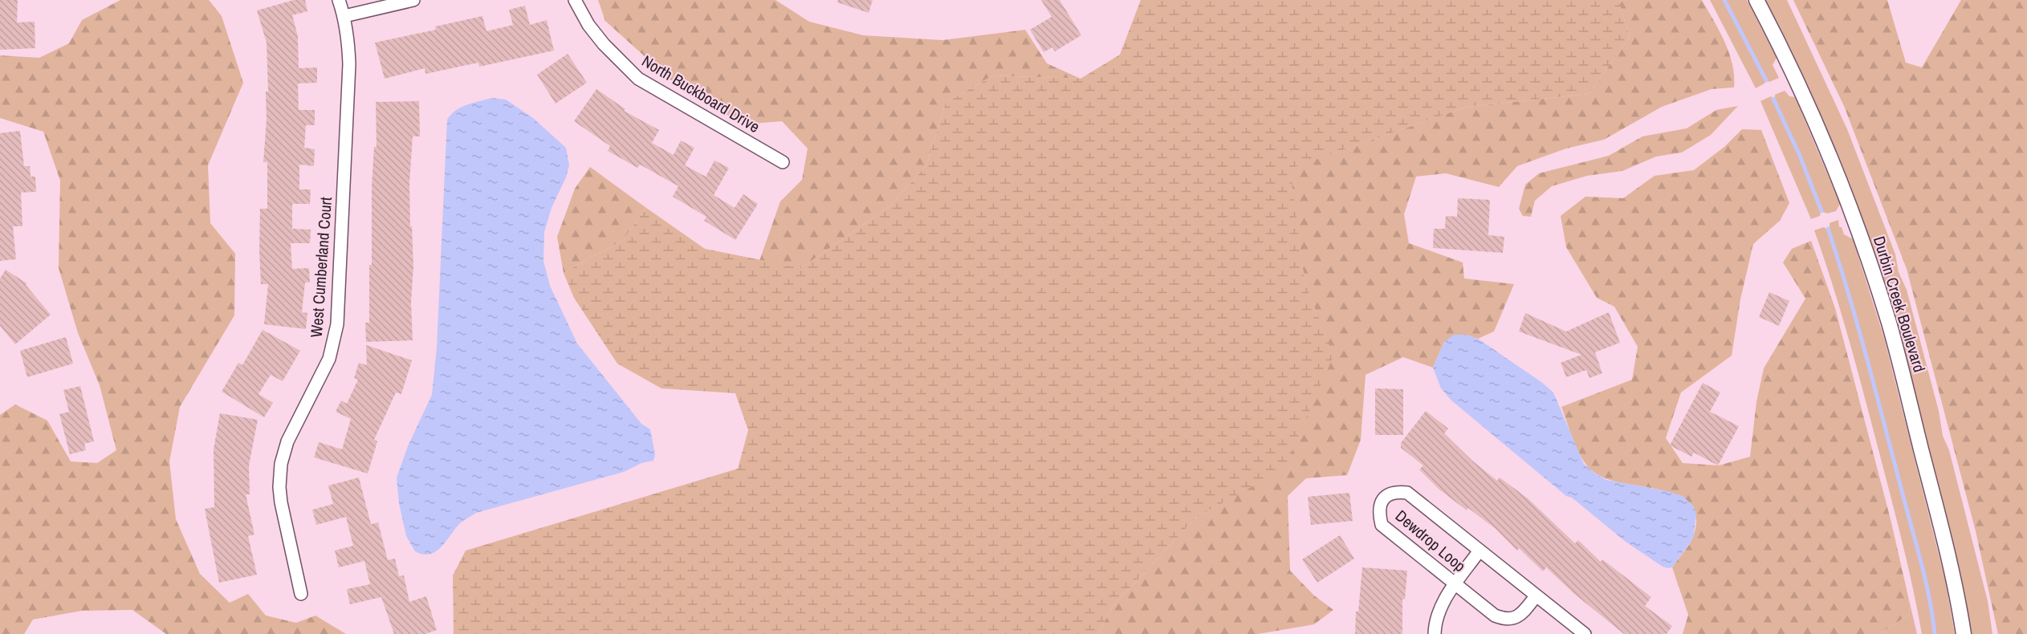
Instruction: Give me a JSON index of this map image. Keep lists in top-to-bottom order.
{
  "streets": {
    "street": [
      "North Buckboard Drive",
      "West Cumberland Court",
      "Durbin Creek Boulevard",
      "Dewdrop Loop"
    ]
  }
}
